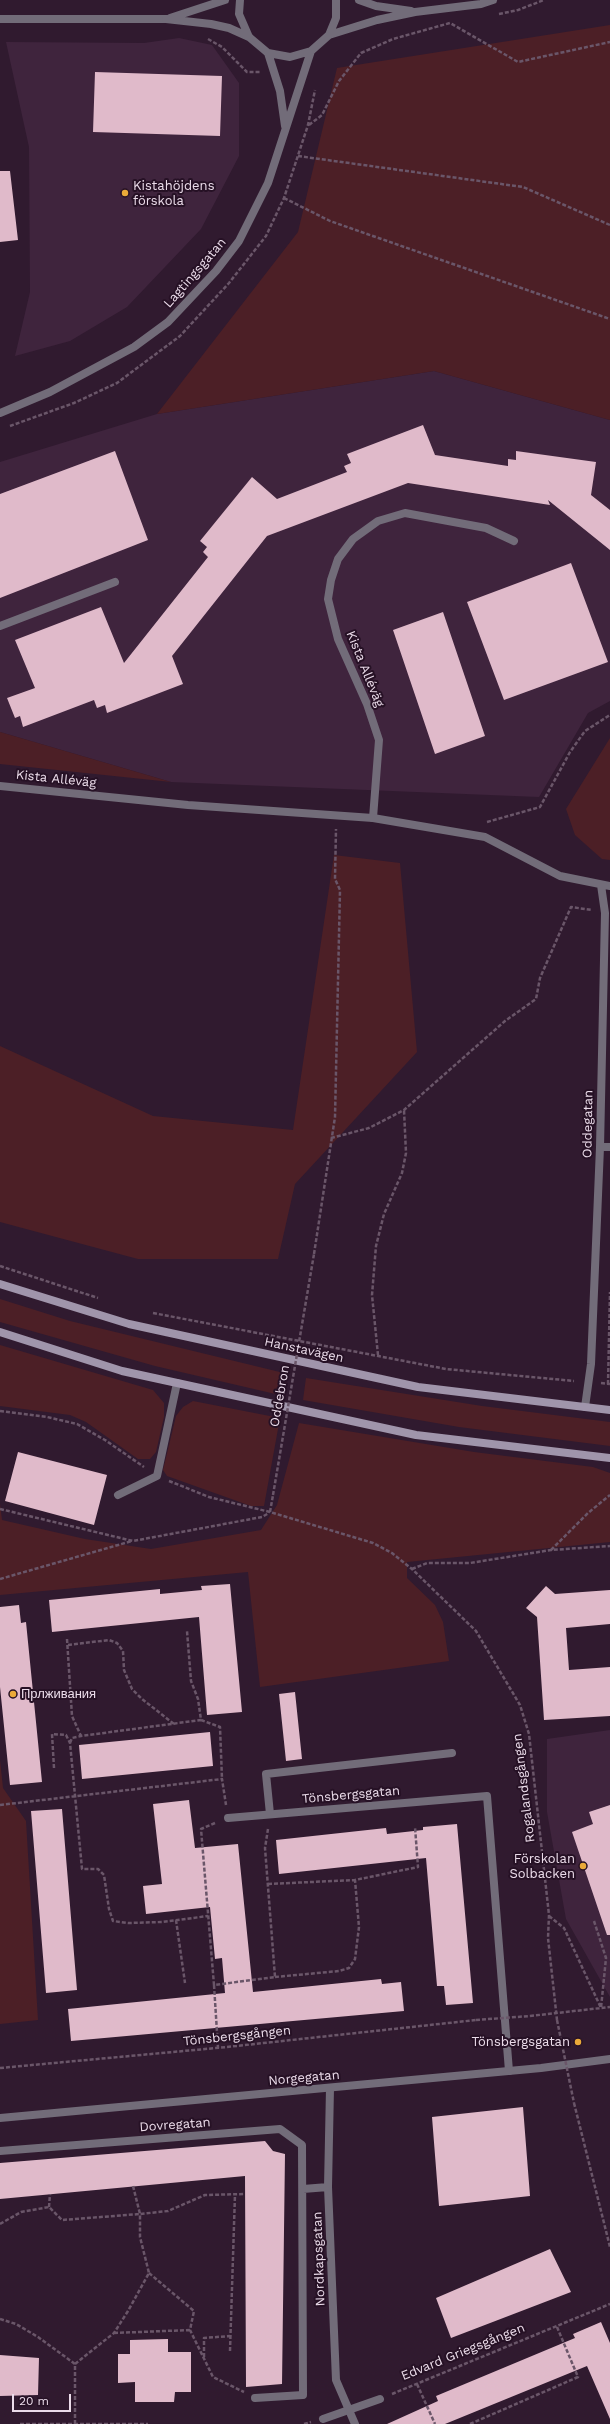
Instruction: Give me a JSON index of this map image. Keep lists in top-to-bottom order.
{
  "streets": {
    "main road": ["Hanstavägen"],
    "street": [
      "Lagtingsgatan",
      "Kista Alléväg",
      "Oddegatan",
      "Tönsbergsgatan",
      "Norgegatan",
      "Dovregatan",
      "Nordkapsgatan"
    ],
    "path": [
      "Oddebron",
      "Rogalandsgången",
      "Tönsbergsgången",
      "Edvard Griegsgången"
    ]
  },
  "crossings": [
    ["Kista Alléväg", "Oddegatan"],
    ["Kista Alléväg", "Oddebron"],
    ["Oddegatan", "Hanstavägen"],
    ["Oddebron", "Rogalandsgången"],
    ["Rogalandsgången", "Tönsbergsgången"],
    ["Tönsbergsgatan", "Norgegatan"],
    ["Norgegatan", "Nordkapsgatan"]
  ],
  "places": [
    "Kistahöjdens förskola",
    "Прлживания",
    "Förskolan Solbacken",
    "Tönsbergsgatan"
  ],
  "scale_bar": "20 m"
}
